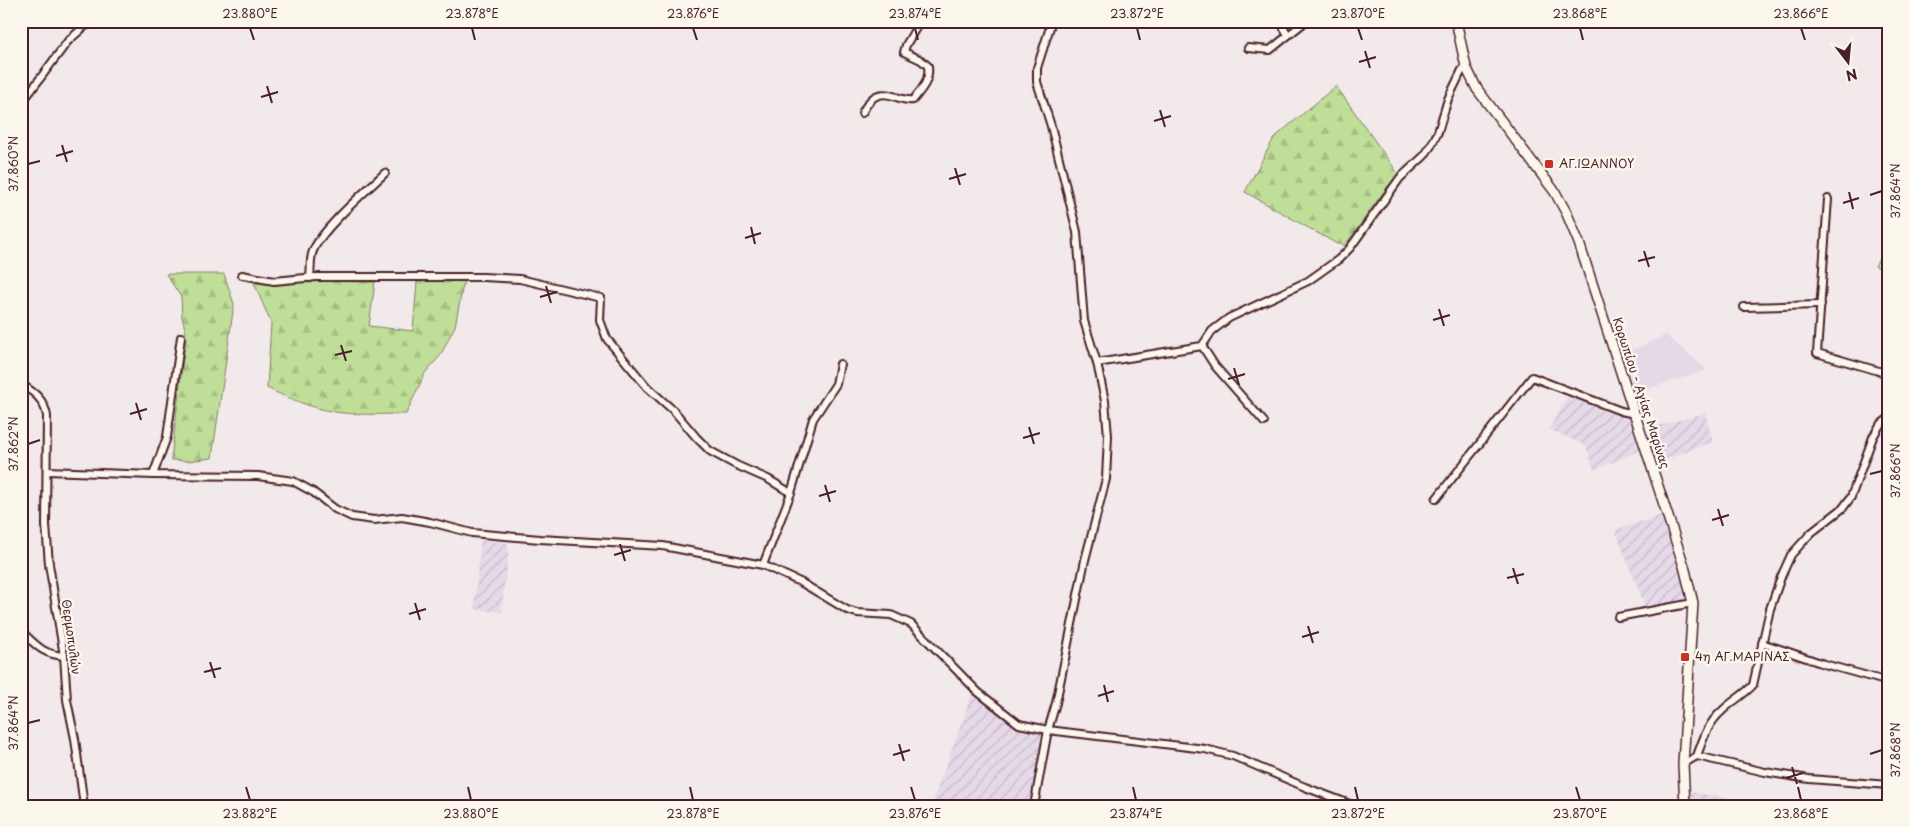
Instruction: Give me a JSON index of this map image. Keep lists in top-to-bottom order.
{
  "streets": {
    "main road": ["Κορωπίου - Αγίας Μαρίνας"],
    "street": ["Θερμοπυλών"]
  },
  "places": {
    "transit": ["ΑΓ.ΙΩΑΝΝΟΥ", "4η ΑΓ.ΜΑΡΙΝΑΣ"]
  },
  "north": "bottom",
  "coordinates": [
    "23.880°E",
    "23.878°E",
    "23.876°E",
    "23.874°E",
    "23.872°E",
    "23.870°E",
    "23.868°E",
    "23.866°E",
    "37.860°N",
    "37.864°N",
    "37.862°N",
    "37.866°N",
    "37.868°N",
    "23.882°E"
  ]
}
